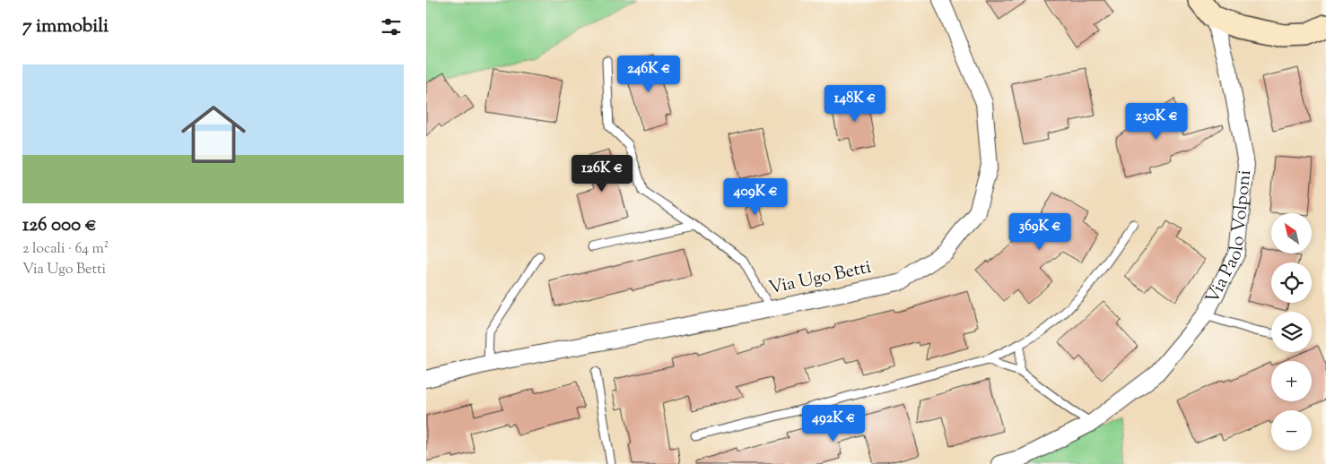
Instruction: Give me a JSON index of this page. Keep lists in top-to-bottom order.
{
  "streets": {
    "street": ["Via Paolo Volponi", "Via Ugo Betti"]
  },
  "north": "top left",
  "page": {
    "heading": "7 immobili",
    "list": [
      {
        "name": "126 000 €",
        "note": "2 locali · 64 m² · Via Ugo Betti"
      }
    ],
    "price": [
      "246K €",
      "148K €",
      "230K €",
      "126K €",
      "409K €",
      "369K €",
      "492K €"
    ],
    "map_buttons": ["+", "−"]
  }
}
